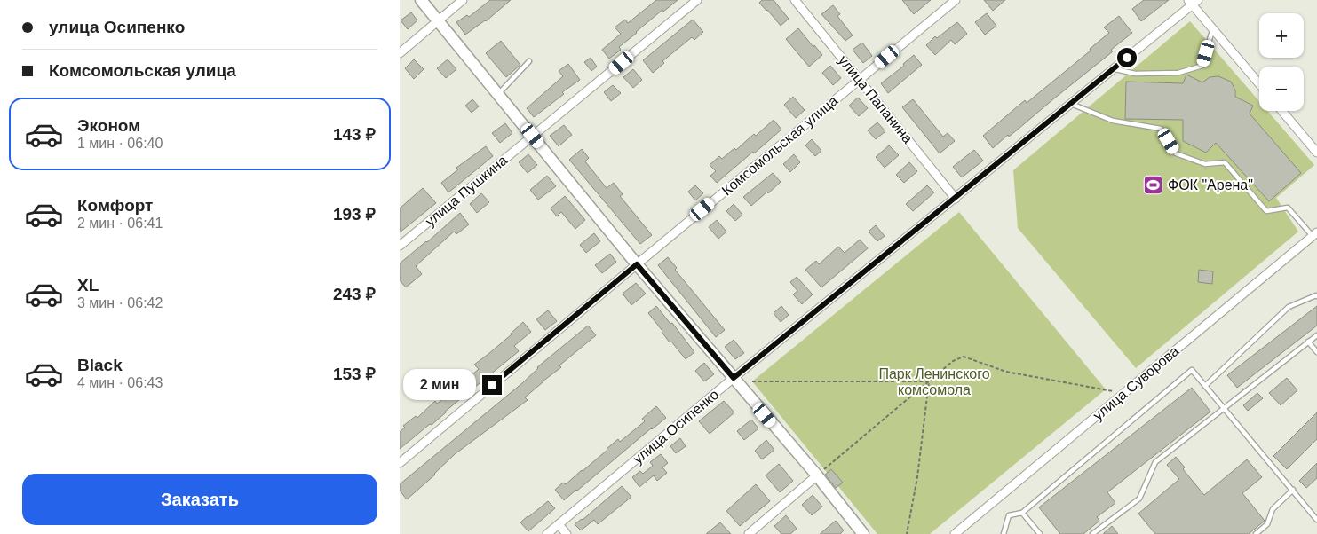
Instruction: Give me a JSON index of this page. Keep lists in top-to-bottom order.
{
  "streets": {
    "street": [
      "улица Папанина",
      "Комсомольская улица",
      "улица Пушкина",
      "улица Суворова",
      "улица Осипенко"
    ]
  },
  "crossings": [
    ["улица Папанина", "Комсомольская улица"],
    ["улица Папанина", "улица Осипенко"]
  ],
  "parks": ["Парк Ленинского комсомола"],
  "places": {
    "sports": ["ФОК \"Арена\""]
  },
  "page": {
    "banner": ["улица Осипенко", "Комсомольская улица"],
    "map_buttons": ["+", "−"],
    "list": [
      {
        "name": "Эконом",
        "note": "1 мин · 06:40",
        "value": "143 ₽"
      },
      {
        "name": "Комфорт",
        "note": "2 мин · 06:41",
        "value": "193 ₽"
      },
      {
        "name": "XL",
        "note": "3 мин · 06:42",
        "value": "243 ₽"
      },
      {
        "name": "Black",
        "note": "4 мин · 06:43",
        "value": "153 ₽"
      }
    ],
    "bubble": "2 мин",
    "buttons": "Заказать"
  }
}
